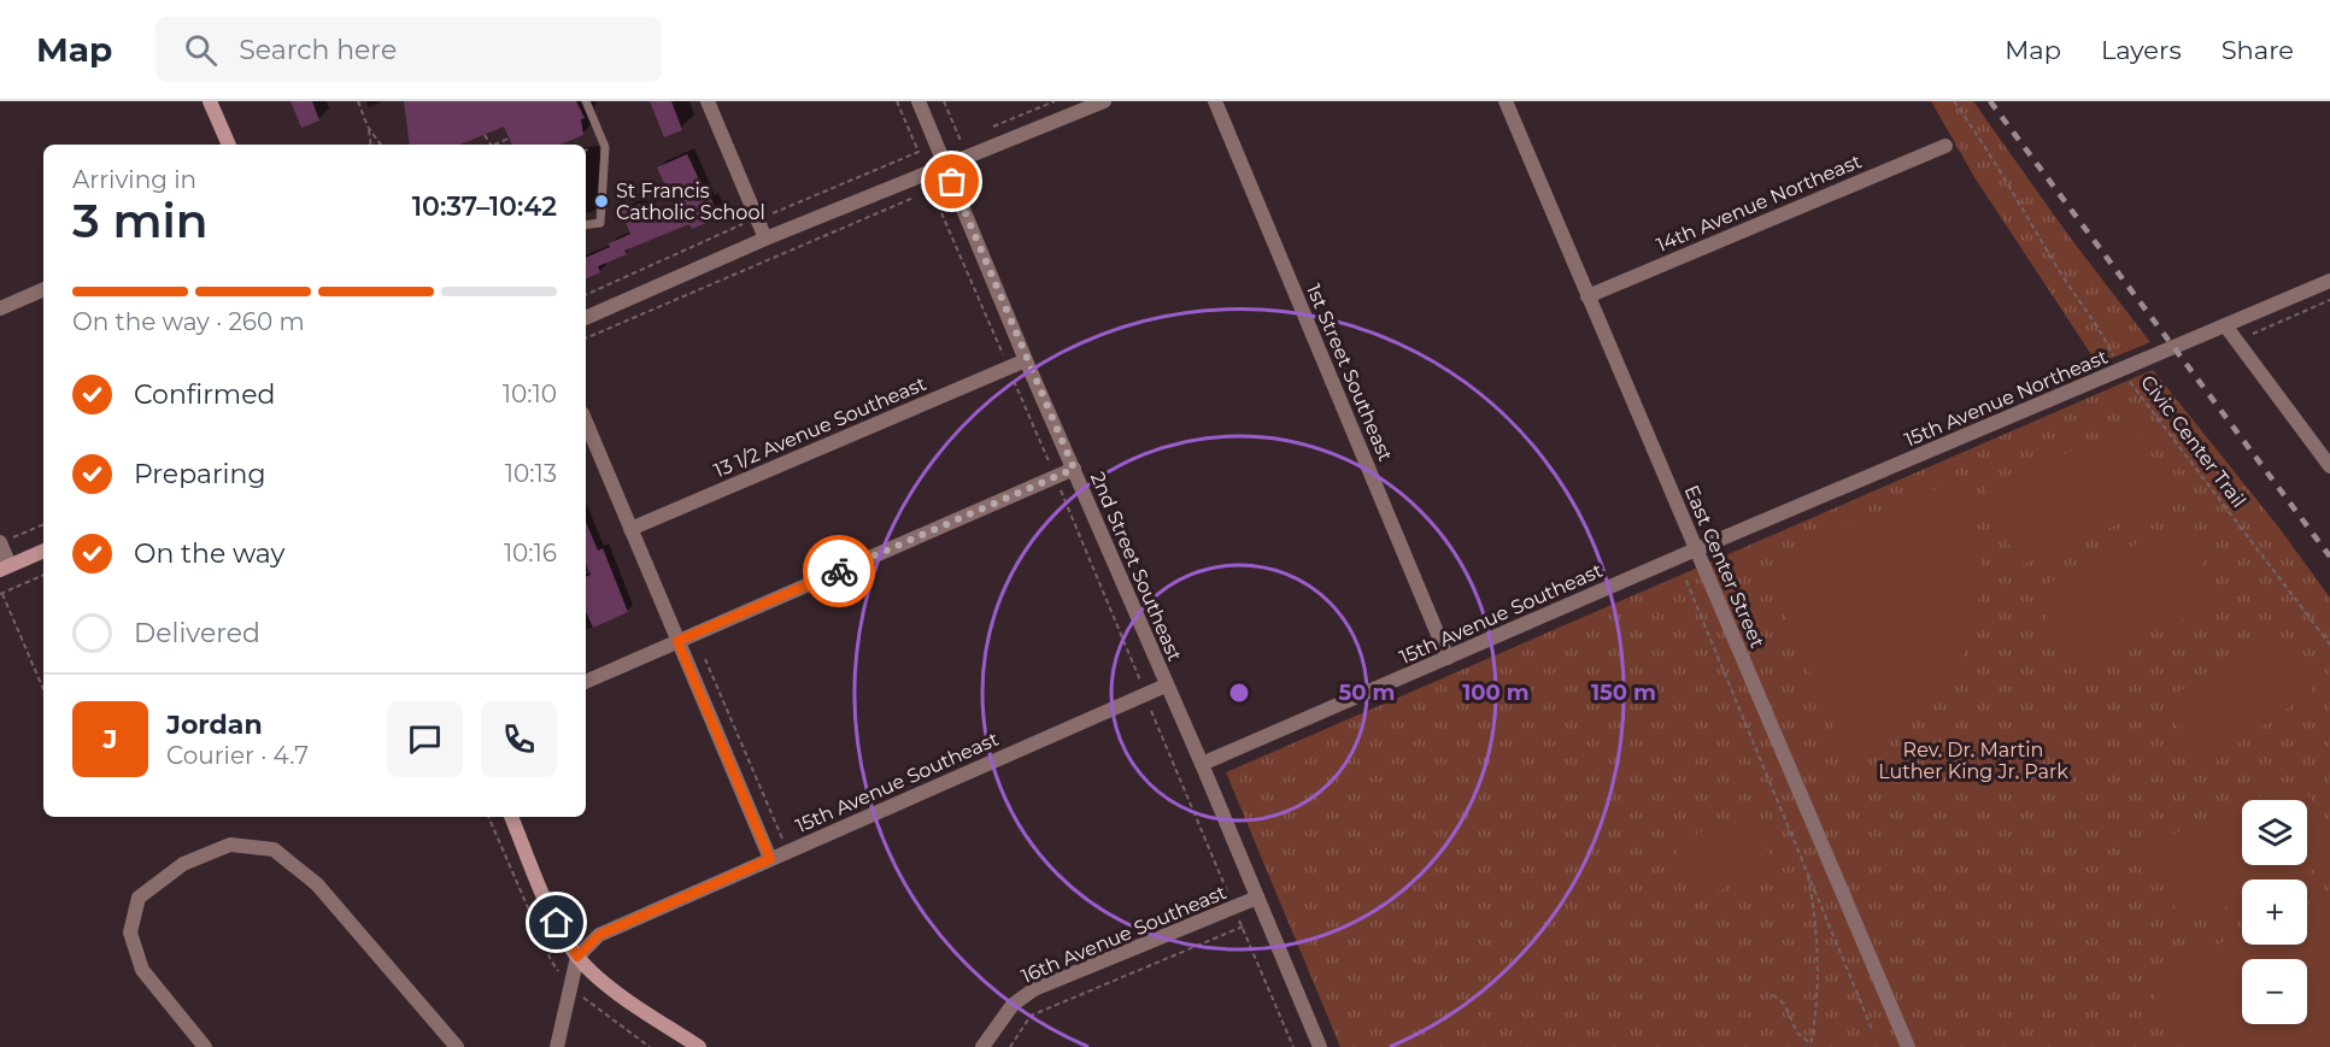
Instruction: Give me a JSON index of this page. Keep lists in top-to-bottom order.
{
  "streets": {
    "street": [
      "14th Avenue Northeast",
      "1st Street Southeast",
      "15th Avenue Northeast",
      "13 1/2 Avenue Southeast",
      "2nd Street Southeast",
      "East Center Street",
      "15th Avenue Southeast",
      "16th Avenue Southeast"
    ],
    "path": ["Civic Center Trail"]
  },
  "crossings": [
    ["14th Avenue Northeast", "East Center Street"],
    ["1st Street Southeast", "15th Avenue Southeast"],
    ["15th Avenue Northeast", "Civic Center Trail"],
    ["15th Avenue Northeast", "East Center Street"],
    ["15th Avenue Northeast", "15th Avenue Southeast"],
    ["13 1/2 Avenue Southeast", "2nd Street Southeast"],
    ["2nd Street Southeast", "15th Avenue Southeast"],
    ["2nd Street Southeast", "16th Avenue Southeast"],
    ["East Center Street", "15th Avenue Southeast"]
  ],
  "parks": ["Rev. Dr. Martin Luther King Jr. Park"],
  "places": ["St Francis Catholic School"],
  "page": {
    "header": "Map",
    "search": "Search here",
    "nav": ["Map", "Layers", "Share"],
    "heading": ["3 min", "Arriving in", "10:37–10:42"],
    "panel": ["Jordan", "Courier · 4.7"],
    "bar": "On the way · 260 m",
    "list": [
      ["Confirmed", "10:10"],
      ["Preparing", "10:13"],
      ["On the way", "10:16"],
      "Delivered"
    ],
    "round": "J",
    "map_buttons": ["+", "−"]
  },
  "rings": ["50 m", "100 m", "150 m"]
}
